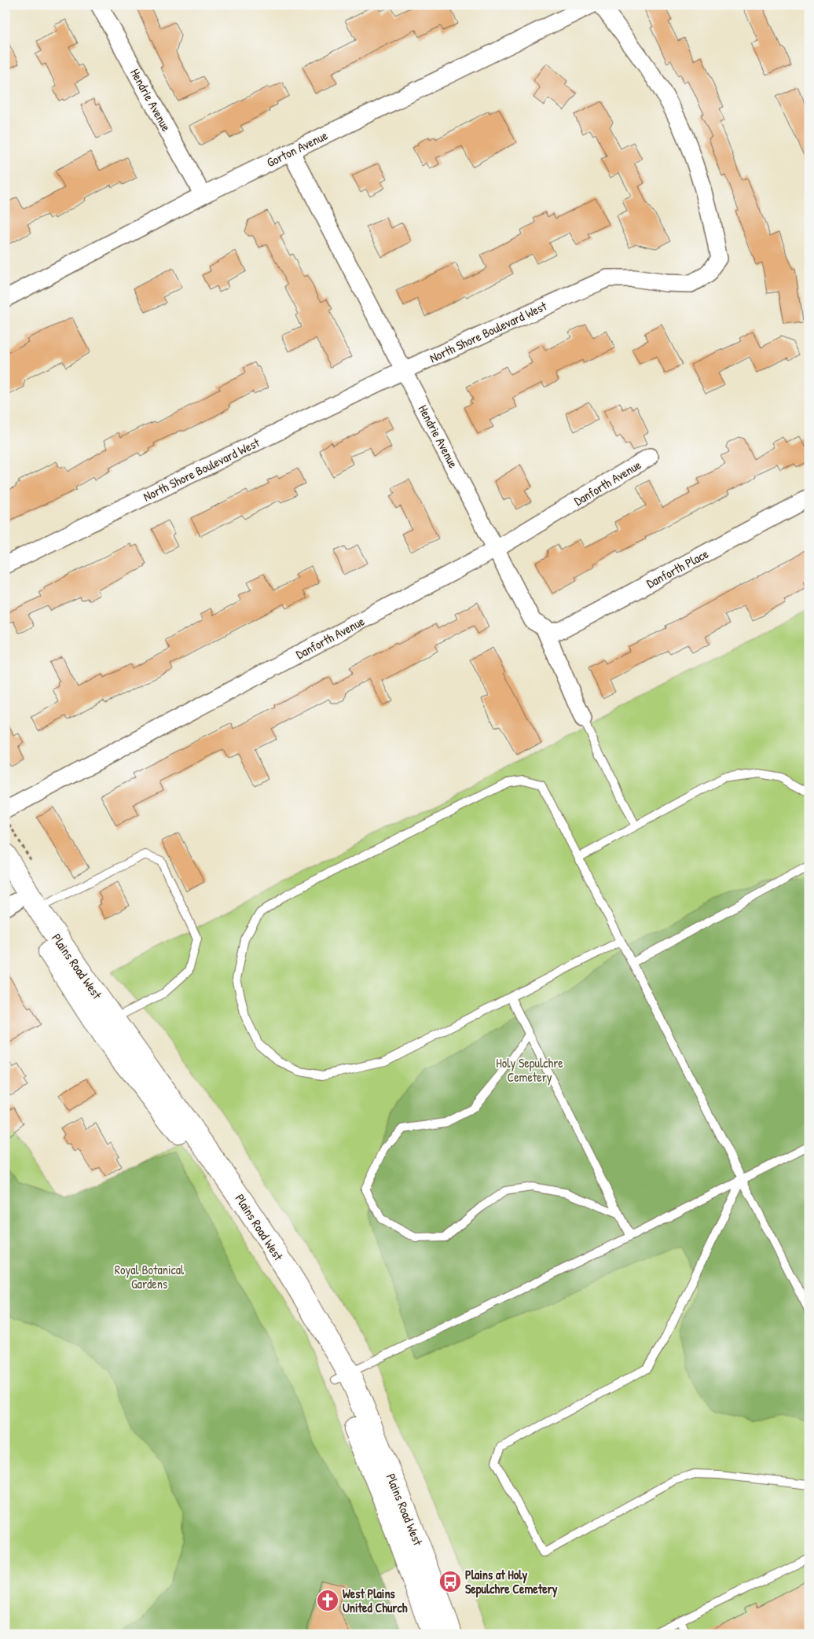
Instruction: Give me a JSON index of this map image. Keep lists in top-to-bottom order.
{
  "streets": {
    "main road": ["Plains Road West"],
    "street": [
      "Hendrie Avenue",
      "Gorton Avenue",
      "North Shore Boulevard West",
      "Danforth Avenue",
      "Danforth Place"
    ]
  },
  "crossings": [
    ["Hendrie Avenue", "Gorton Avenue"],
    ["Hendrie Avenue", "North Shore Boulevard West"],
    ["Hendrie Avenue", "Danforth Avenue"],
    ["Hendrie Avenue", "Danforth Place"]
  ],
  "parks": ["Holy Sepulchre Cemetery", "Royal Botanical Gardens"],
  "places": {
    "bus stop": ["Plains at Holy Sepulchre Cemetery"],
    "church": ["West Plains United Church"]
  }
}
